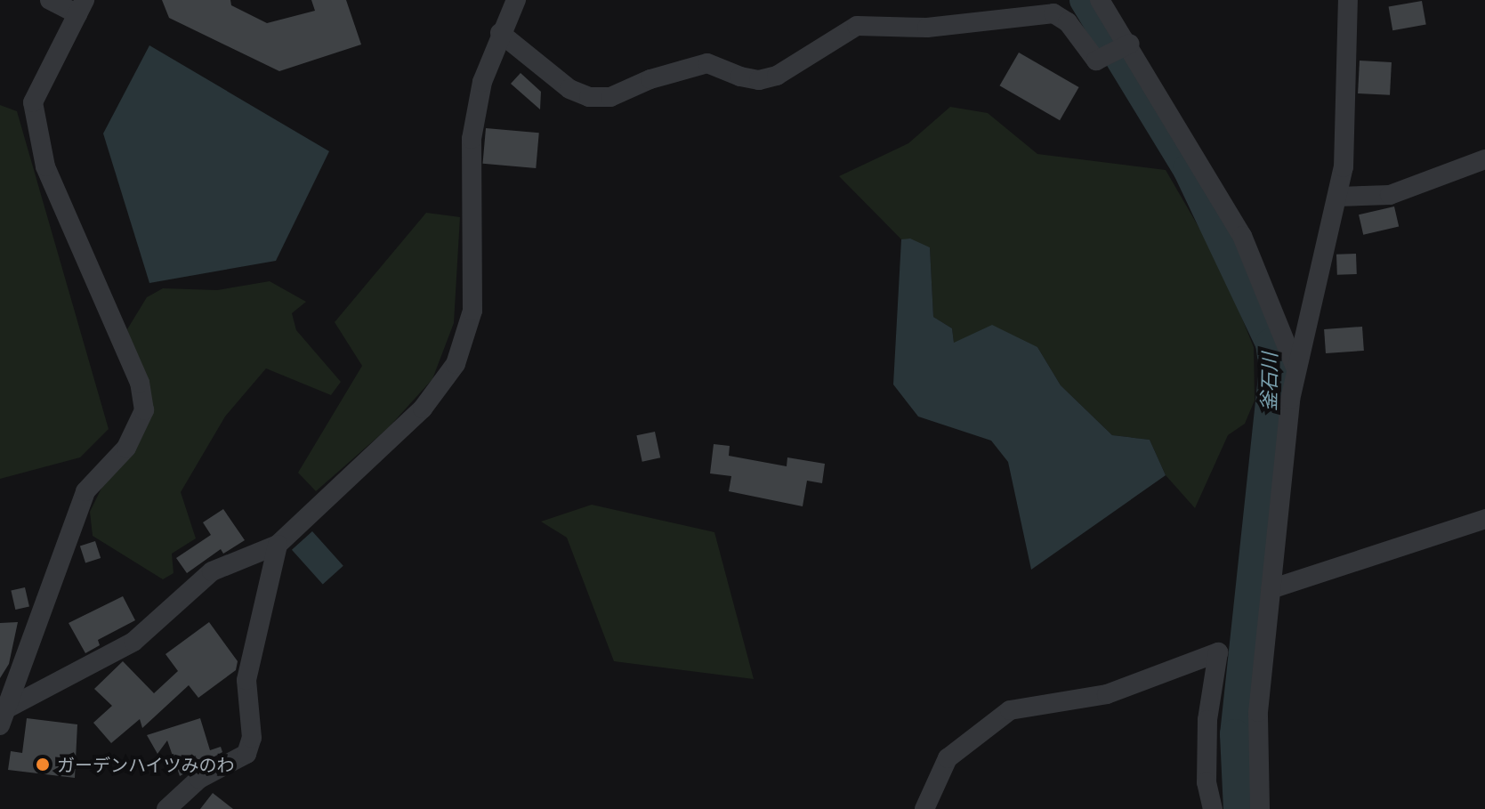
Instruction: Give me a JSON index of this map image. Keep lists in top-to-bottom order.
{
  "water": ["釜石川"],
  "places": ["ガーデンハイツみのわ"]
}
